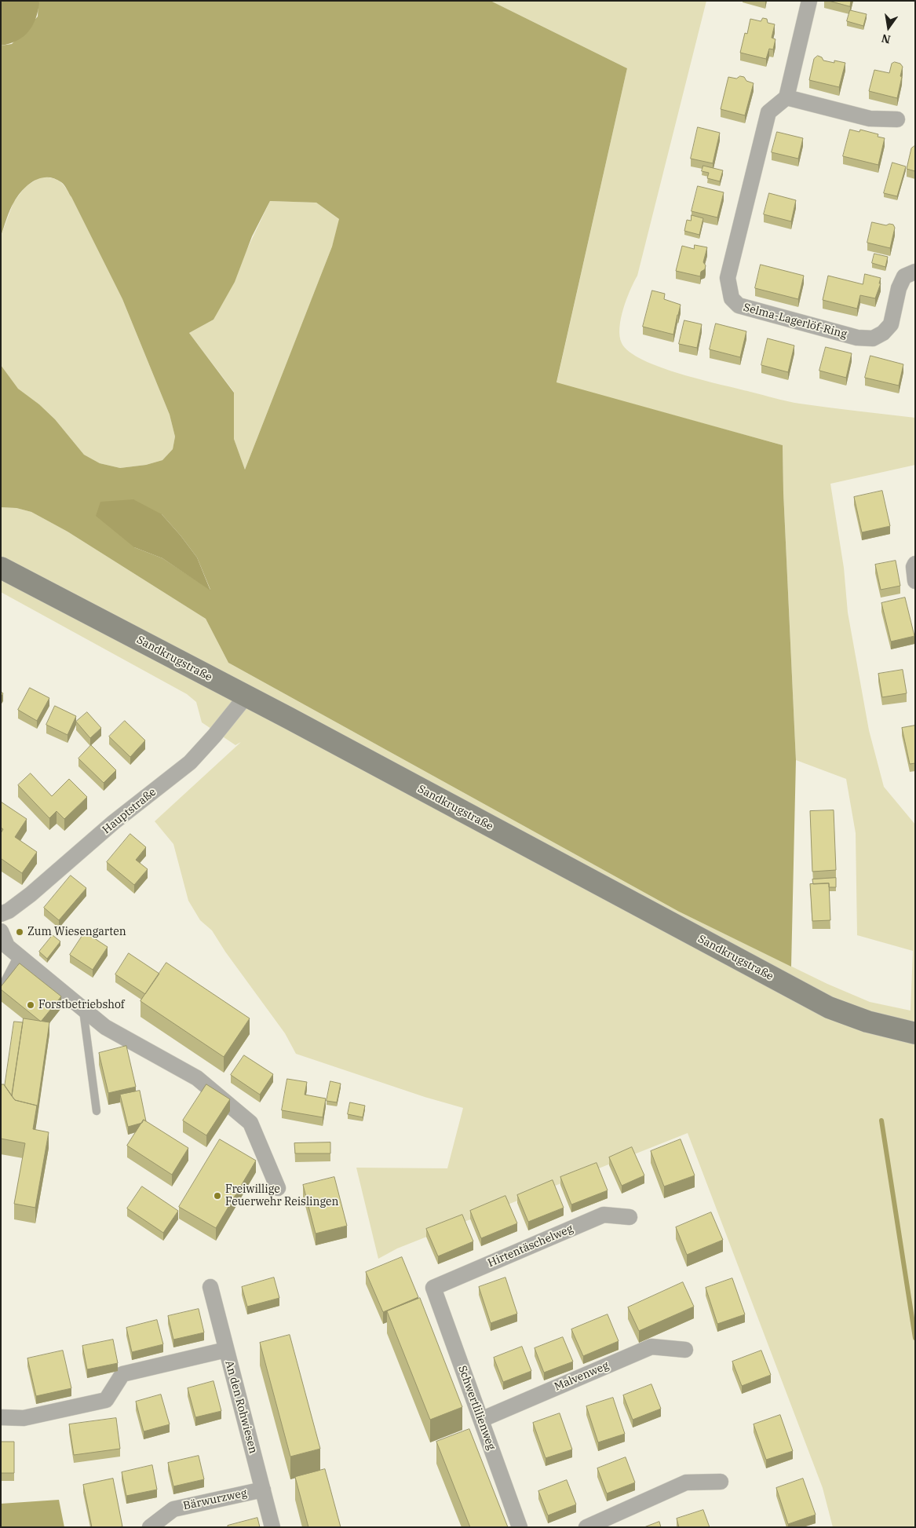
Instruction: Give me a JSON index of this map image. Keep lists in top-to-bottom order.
{
  "streets": {
    "street": [
      "Selma-Lagerlöf-Ring",
      "Sandkrugstraße",
      "Hauptstraße",
      "Hirtentäschelweg",
      "Malvenweg",
      "An den Rohwiesen",
      "Schwertlilienweg",
      "Bärwurzweg"
    ]
  },
  "crossings": [
    ["Sandkrugstraße", "Hauptstraße"],
    ["Hirtentäschelweg", "Schwertlilienweg"],
    ["Malvenweg", "Schwertlilienweg"],
    ["An den Rohwiesen", "Bärwurzweg"]
  ],
  "places": ["Zum Wiesengarten", "Forstbetriebshof", "Freiwillige Feuerwehr Reislingen"],
  "north": "bottom"
}
